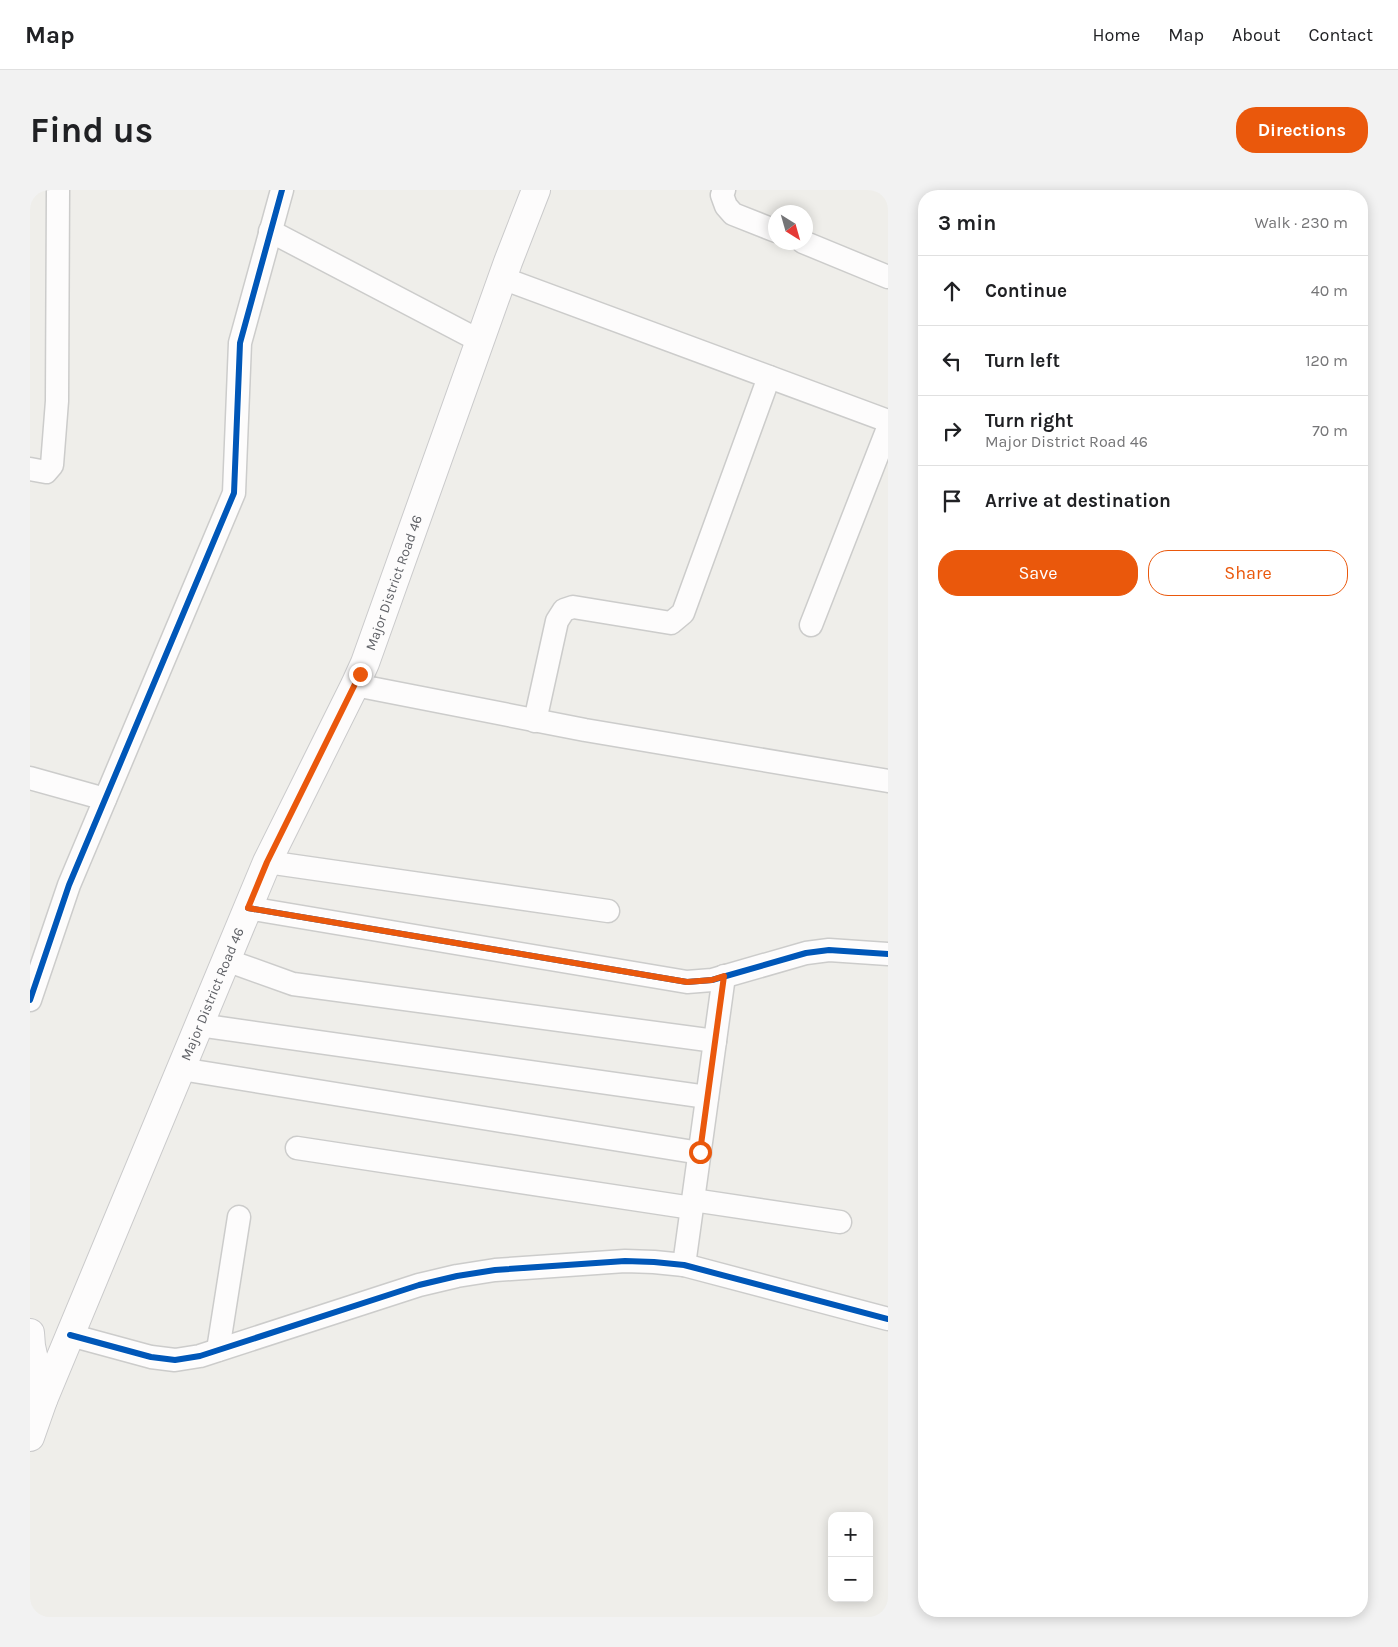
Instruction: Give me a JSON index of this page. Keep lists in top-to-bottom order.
{
  "streets": {
    "main road": ["Major District Road 46"]
  },
  "north": "bottom right",
  "page": {
    "header": "Map",
    "nav": [
      "Home",
      "Map",
      "About",
      "Contact"
    ],
    "buttons": [
      "Directions",
      ["Save", "Share"]
    ],
    "title": "Find us",
    "heading": ["3 min", "Walk · 230 m"],
    "list": [
      ["Continue", "40 m"],
      ["Turn left", "120 m"],
      ["Turn right", "Major District Road 46", "70 m"],
      "Arrive at destination"
    ],
    "map_buttons": ["+", "−"]
  }
}
